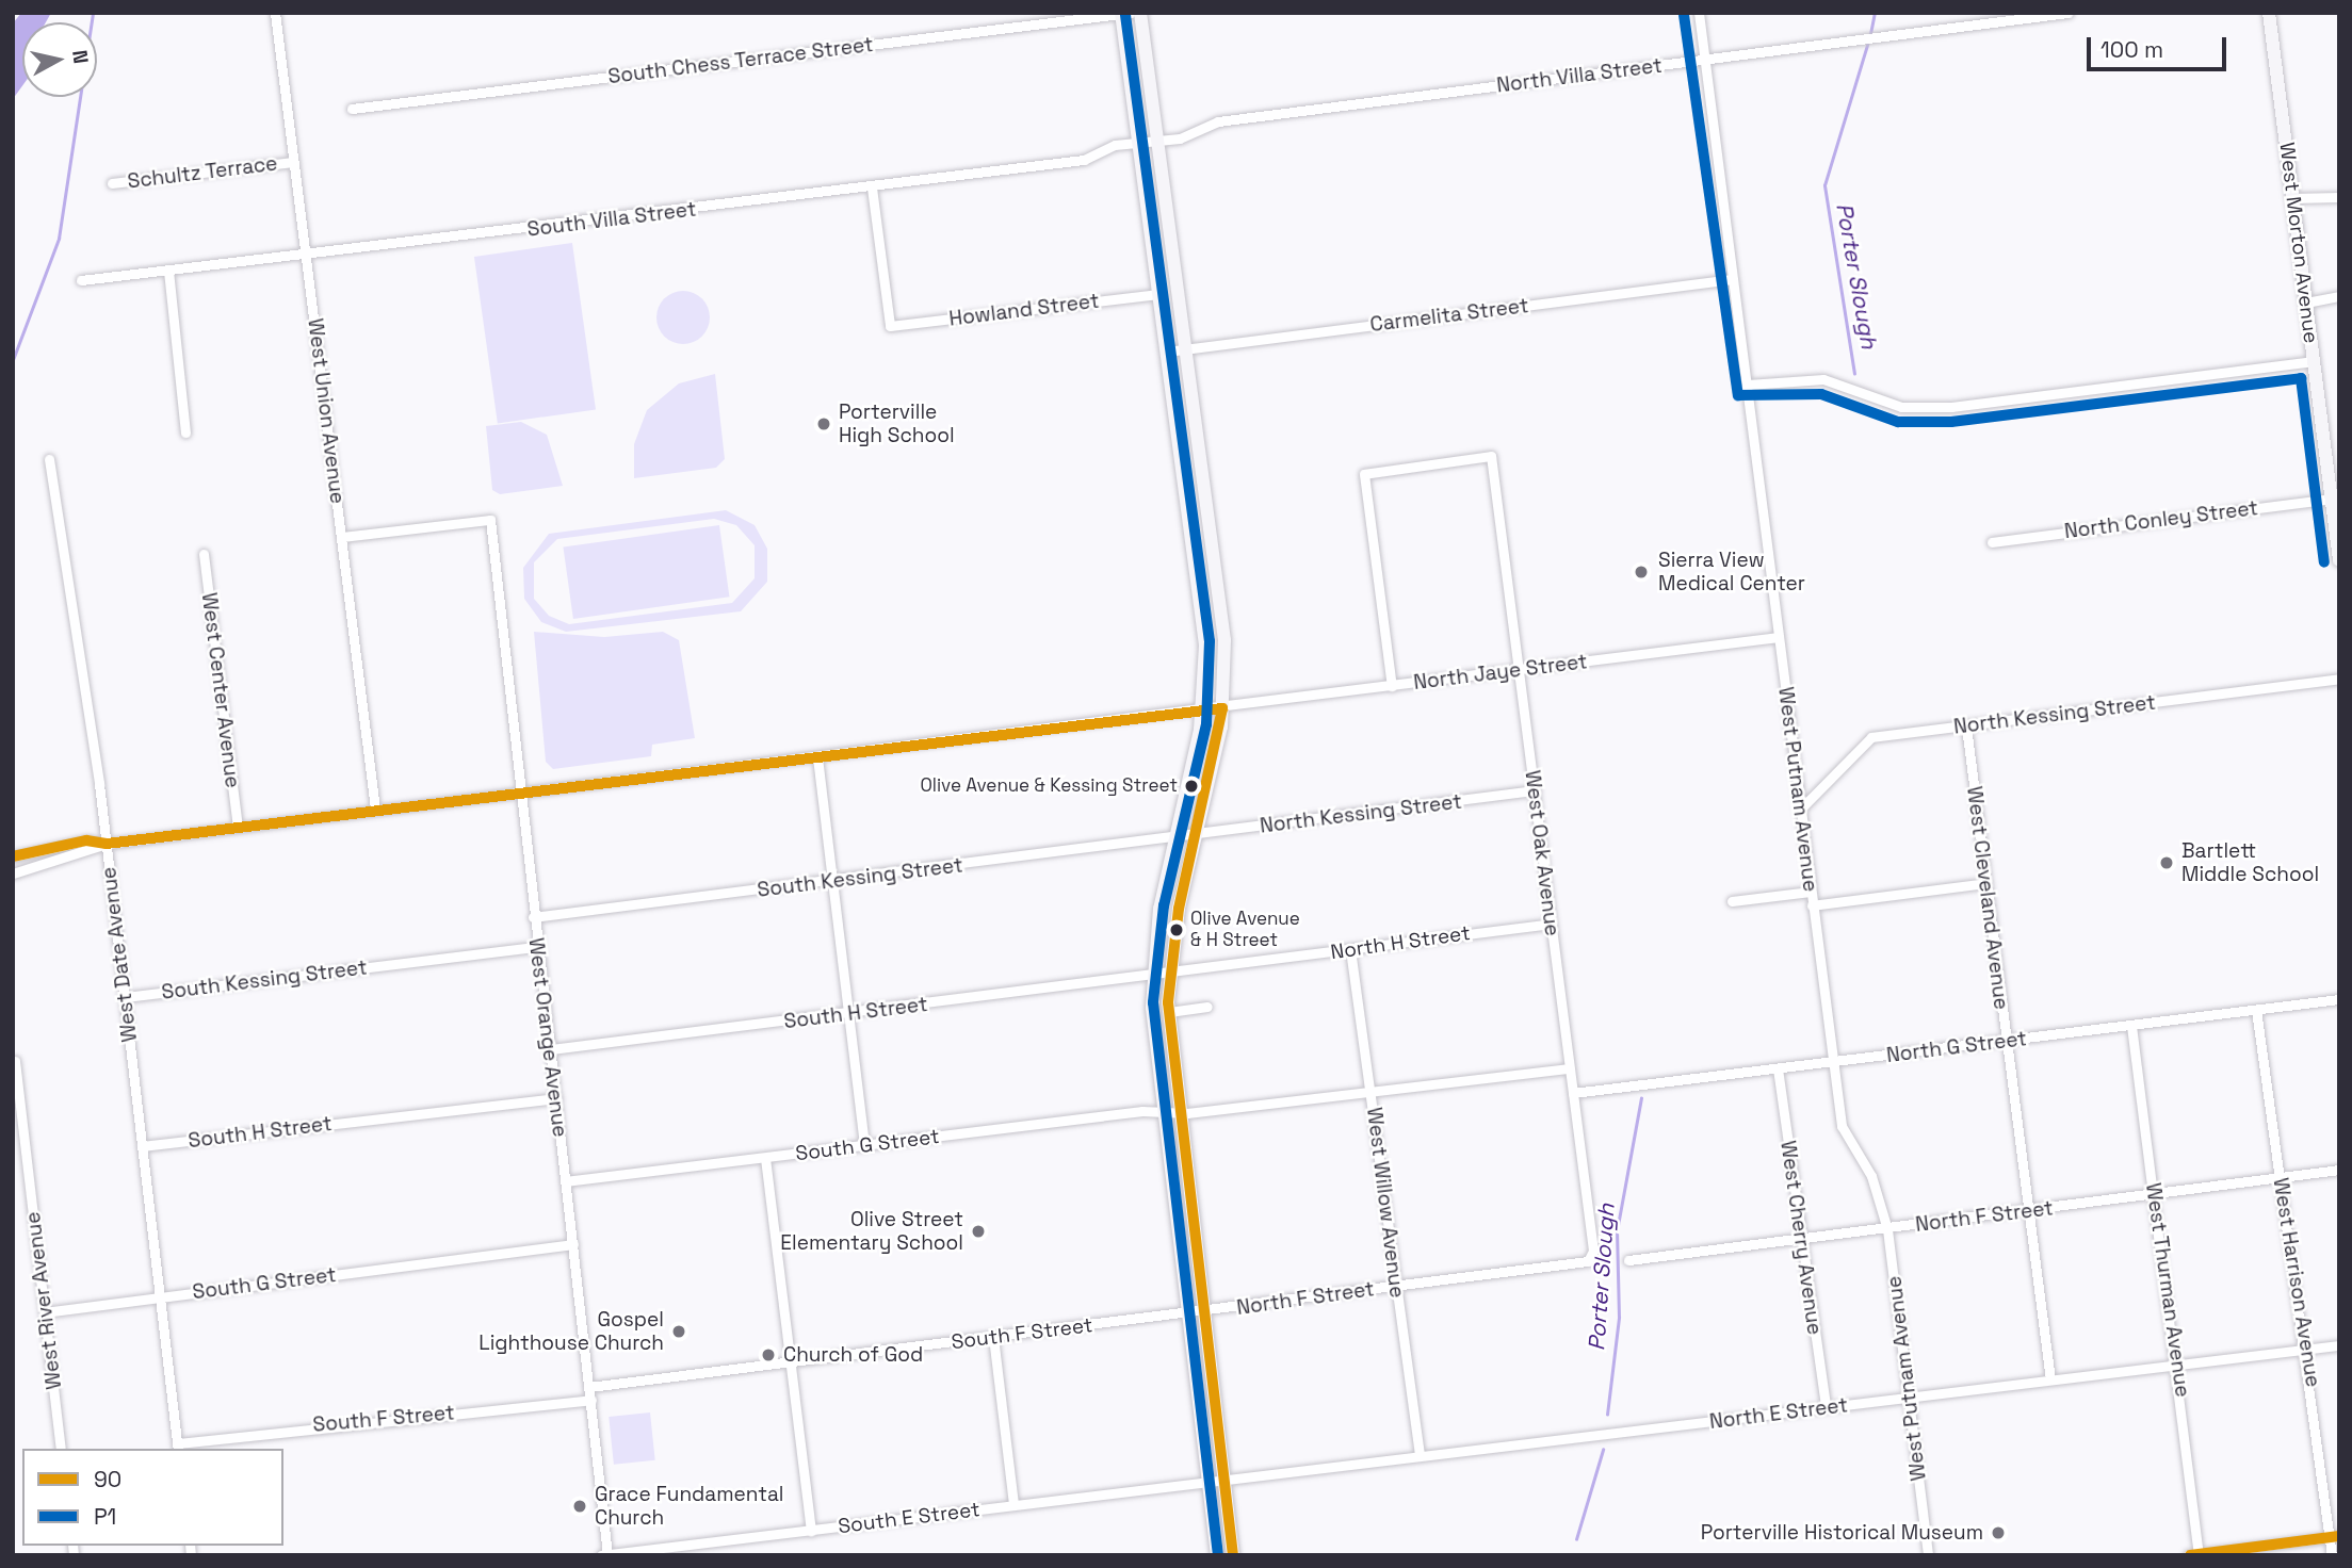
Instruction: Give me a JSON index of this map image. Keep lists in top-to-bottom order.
{
  "streets": {
    "main road": ["West Morton Avenue"],
    "street": [
      "South Chess Terrace Street",
      "North Villa Street",
      "Schultz Terrace",
      "South Villa Street",
      "Howland Street",
      "Carmelita Street",
      "West Union Avenue",
      "North Conley Street",
      "North Jaye Street",
      "West Center Avenue",
      "North Kessing Street",
      "West Putnam Avenue",
      "West Oak Avenue",
      "South Kessing Street",
      "West Cleveland Avenue",
      "North H Street",
      "West Date Avenue",
      "South H Street",
      "West Orange Avenue",
      "North G Street",
      "South G Street",
      "West Willow Avenue",
      "North F Street",
      "West Cherry Avenue",
      "West Harrison Avenue",
      "West Thurman Avenue",
      "West River Avenue",
      "South F Street",
      "North E Street",
      "South E Street"
    ]
  },
  "crossings": [
    ["North Villa Street", "South Villa Street"],
    ["North Villa Street", "West Putnam Avenue"],
    ["Schultz Terrace", "West Union Avenue"],
    ["South Villa Street", "Howland Street"],
    ["South Villa Street", "West Union Avenue"],
    ["West Morton Avenue", "North Conley Street"],
    ["Carmelita Street", "West Putnam Avenue"],
    ["West Union Avenue", "North Jaye Street"],
    ["West Union Avenue", "West Orange Avenue"],
    ["North Jaye Street", "West Center Avenue"],
    ["North Jaye Street", "West Putnam Avenue"],
    ["North Jaye Street", "West Oak Avenue"],
    ["North Jaye Street", "West Date Avenue"],
    ["North Jaye Street", "West Orange Avenue"],
    ["North Kessing Street", "West Putnam Avenue"],
    ["North Kessing Street", "West Oak Avenue"],
    ["North Kessing Street", "South Kessing Street"],
    ["North Kessing Street", "West Cleveland Avenue"],
    ["West Putnam Avenue", "North G Street"],
    ["West Putnam Avenue", "North F Street"],
    ["West Putnam Avenue", "North E Street"],
    ["West Oak Avenue", "North H Street"],
    ["West Oak Avenue", "North G Street"],
    ["West Oak Avenue", "North F Street"],
    ["South Kessing Street", "West Date Avenue"],
    ["South Kessing Street", "West Orange Avenue"],
    ["West Cleveland Avenue", "North G Street"],
    ["West Cleveland Avenue", "North F Street"],
    ["West Cleveland Avenue", "North E Street"],
    ["North H Street", "South H Street"],
    ["North H Street", "West Willow Avenue"],
    ["West Date Avenue", "South H Street"],
    ["West Date Avenue", "South G Street"],
    ["West Date Avenue", "South F Street"],
    ["South H Street", "West Orange Avenue"],
    ["West Orange Avenue", "South G Street"],
    ["West Orange Avenue", "South F Street"],
    ["West Orange Avenue", "South E Street"],
    ["North G Street", "West Cherry Avenue"],
    ["North G Street", "West Harrison Avenue"],
    ["North G Street", "West Thurman Avenue"],
    ["South G Street", "West River Avenue"],
    ["West Willow Avenue", "North F Street"],
    ["West Willow Avenue", "North E Street"],
    ["North F Street", "West Cherry Avenue"],
    ["North F Street", "West Harrison Avenue"],
    ["North F Street", "West Thurman Avenue"],
    ["North F Street", "South F Street"],
    ["West Cherry Avenue", "North E Street"],
    ["West Harrison Avenue", "North E Street"],
    ["West Thurman Avenue", "North E Street"],
    ["North E Street", "South E Street"]
  ],
  "water": ["Porter Slough"],
  "places": [
    "Porterville High School",
    "Sierra View Medical Center",
    "Olive Avenue & Kessing Street",
    "Bartlett Middle School",
    "Olive Avenue & H Street",
    "Olive Street Elementary School",
    "Gospel Lighthouse Church",
    "Church of God",
    "Grace Fundamental Church",
    "Porterville Historical Museum"
  ],
  "lines": ["transit line P1", "transit line 90"],
  "legend": ["90", "P1"],
  "scale_bar": "100 m",
  "north": "right"
}
